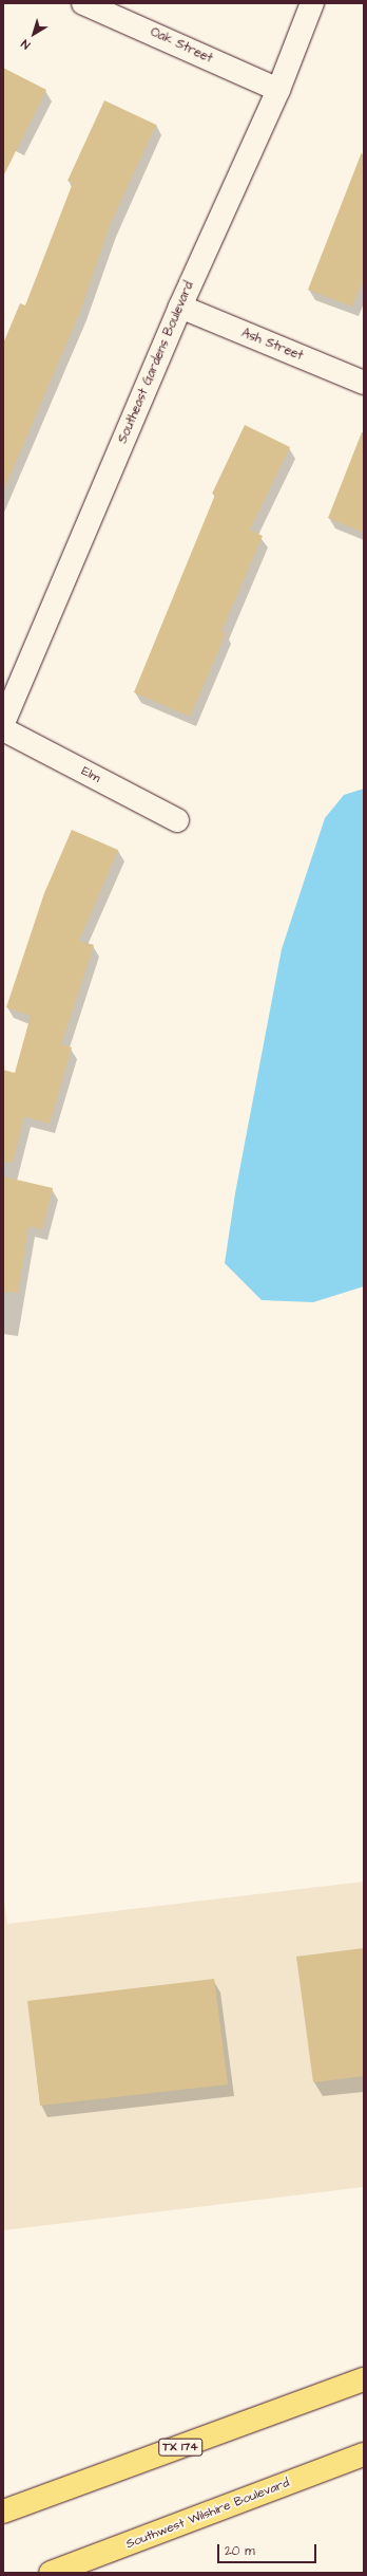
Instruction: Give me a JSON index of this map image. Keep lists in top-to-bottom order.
{
  "streets": {
    "main road": ["TX 174", "Southwest Wilshire Boulevard"],
    "street": [
      "Oak Street",
      "Ash Street",
      "Southeast Gardens Boulevard",
      "Elm"
    ]
  },
  "crossings": [
    ["Oak Street", "Southeast Gardens Boulevard"],
    ["Ash Street", "Southeast Gardens Boulevard"]
  ],
  "scale_bar": "20 m",
  "north": "bottom left"
}
